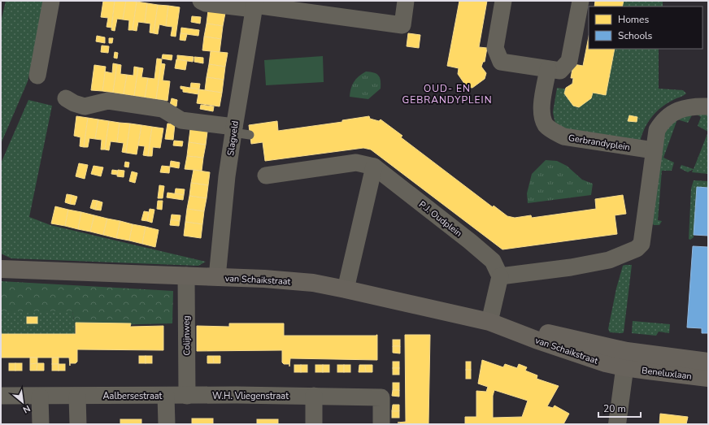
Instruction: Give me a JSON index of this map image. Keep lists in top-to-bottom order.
{
  "streets": {
    "main road": ["van Schaikstraat", "Beneluxlaan"],
    "street": [
      "Slagveld",
      "Gerbrandyplein",
      "P.J. Oudplein",
      "Colijnweg",
      "Aalbersestraat",
      "W.H. Vliegenstraat"
    ]
  },
  "crossings": [
    ["Slagveld", "van Schaikstraat"],
    ["van Schaikstraat", "Colijnweg"],
    ["van Schaikstraat", "Beneluxlaan"],
    ["Colijnweg", "Aalbersestraat"],
    ["Colijnweg", "W.H. Vliegenstraat"],
    ["Aalbersestraat", "W.H. Vliegenstraat"]
  ],
  "districts": ["OUD- EN GEBRANDYPLEIN"],
  "legend": ["Homes", "Schools"],
  "scale_bar": "20 m",
  "north": "bottom right"
}
